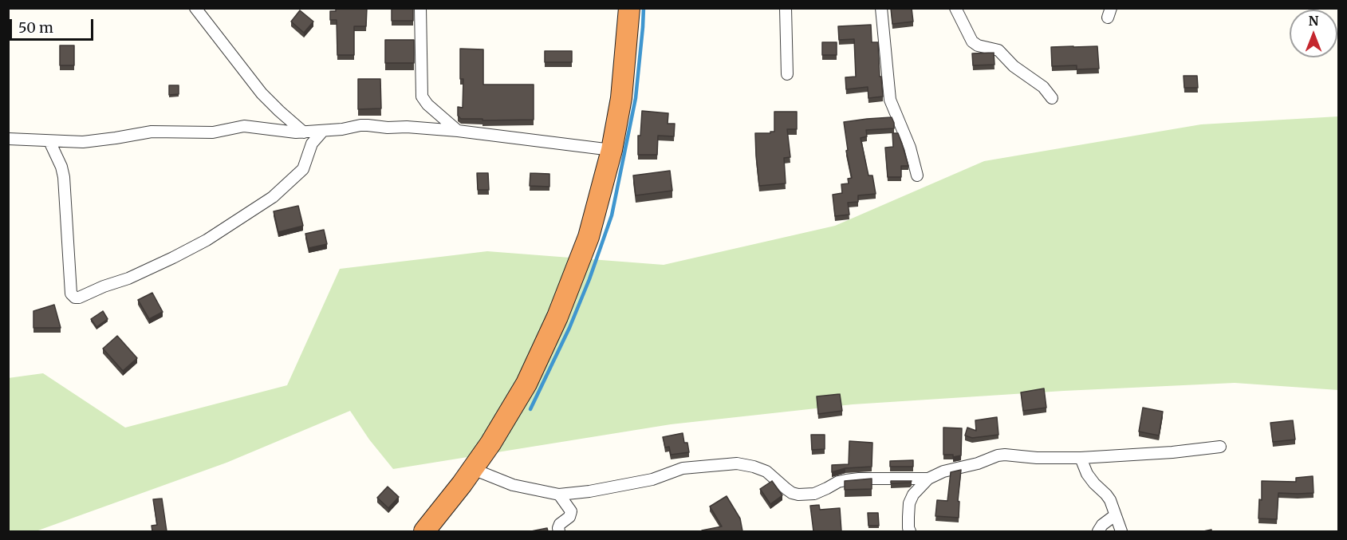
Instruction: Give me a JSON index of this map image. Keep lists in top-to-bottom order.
{
  "scale_bar": "50 m",
  "north": "top"
}
